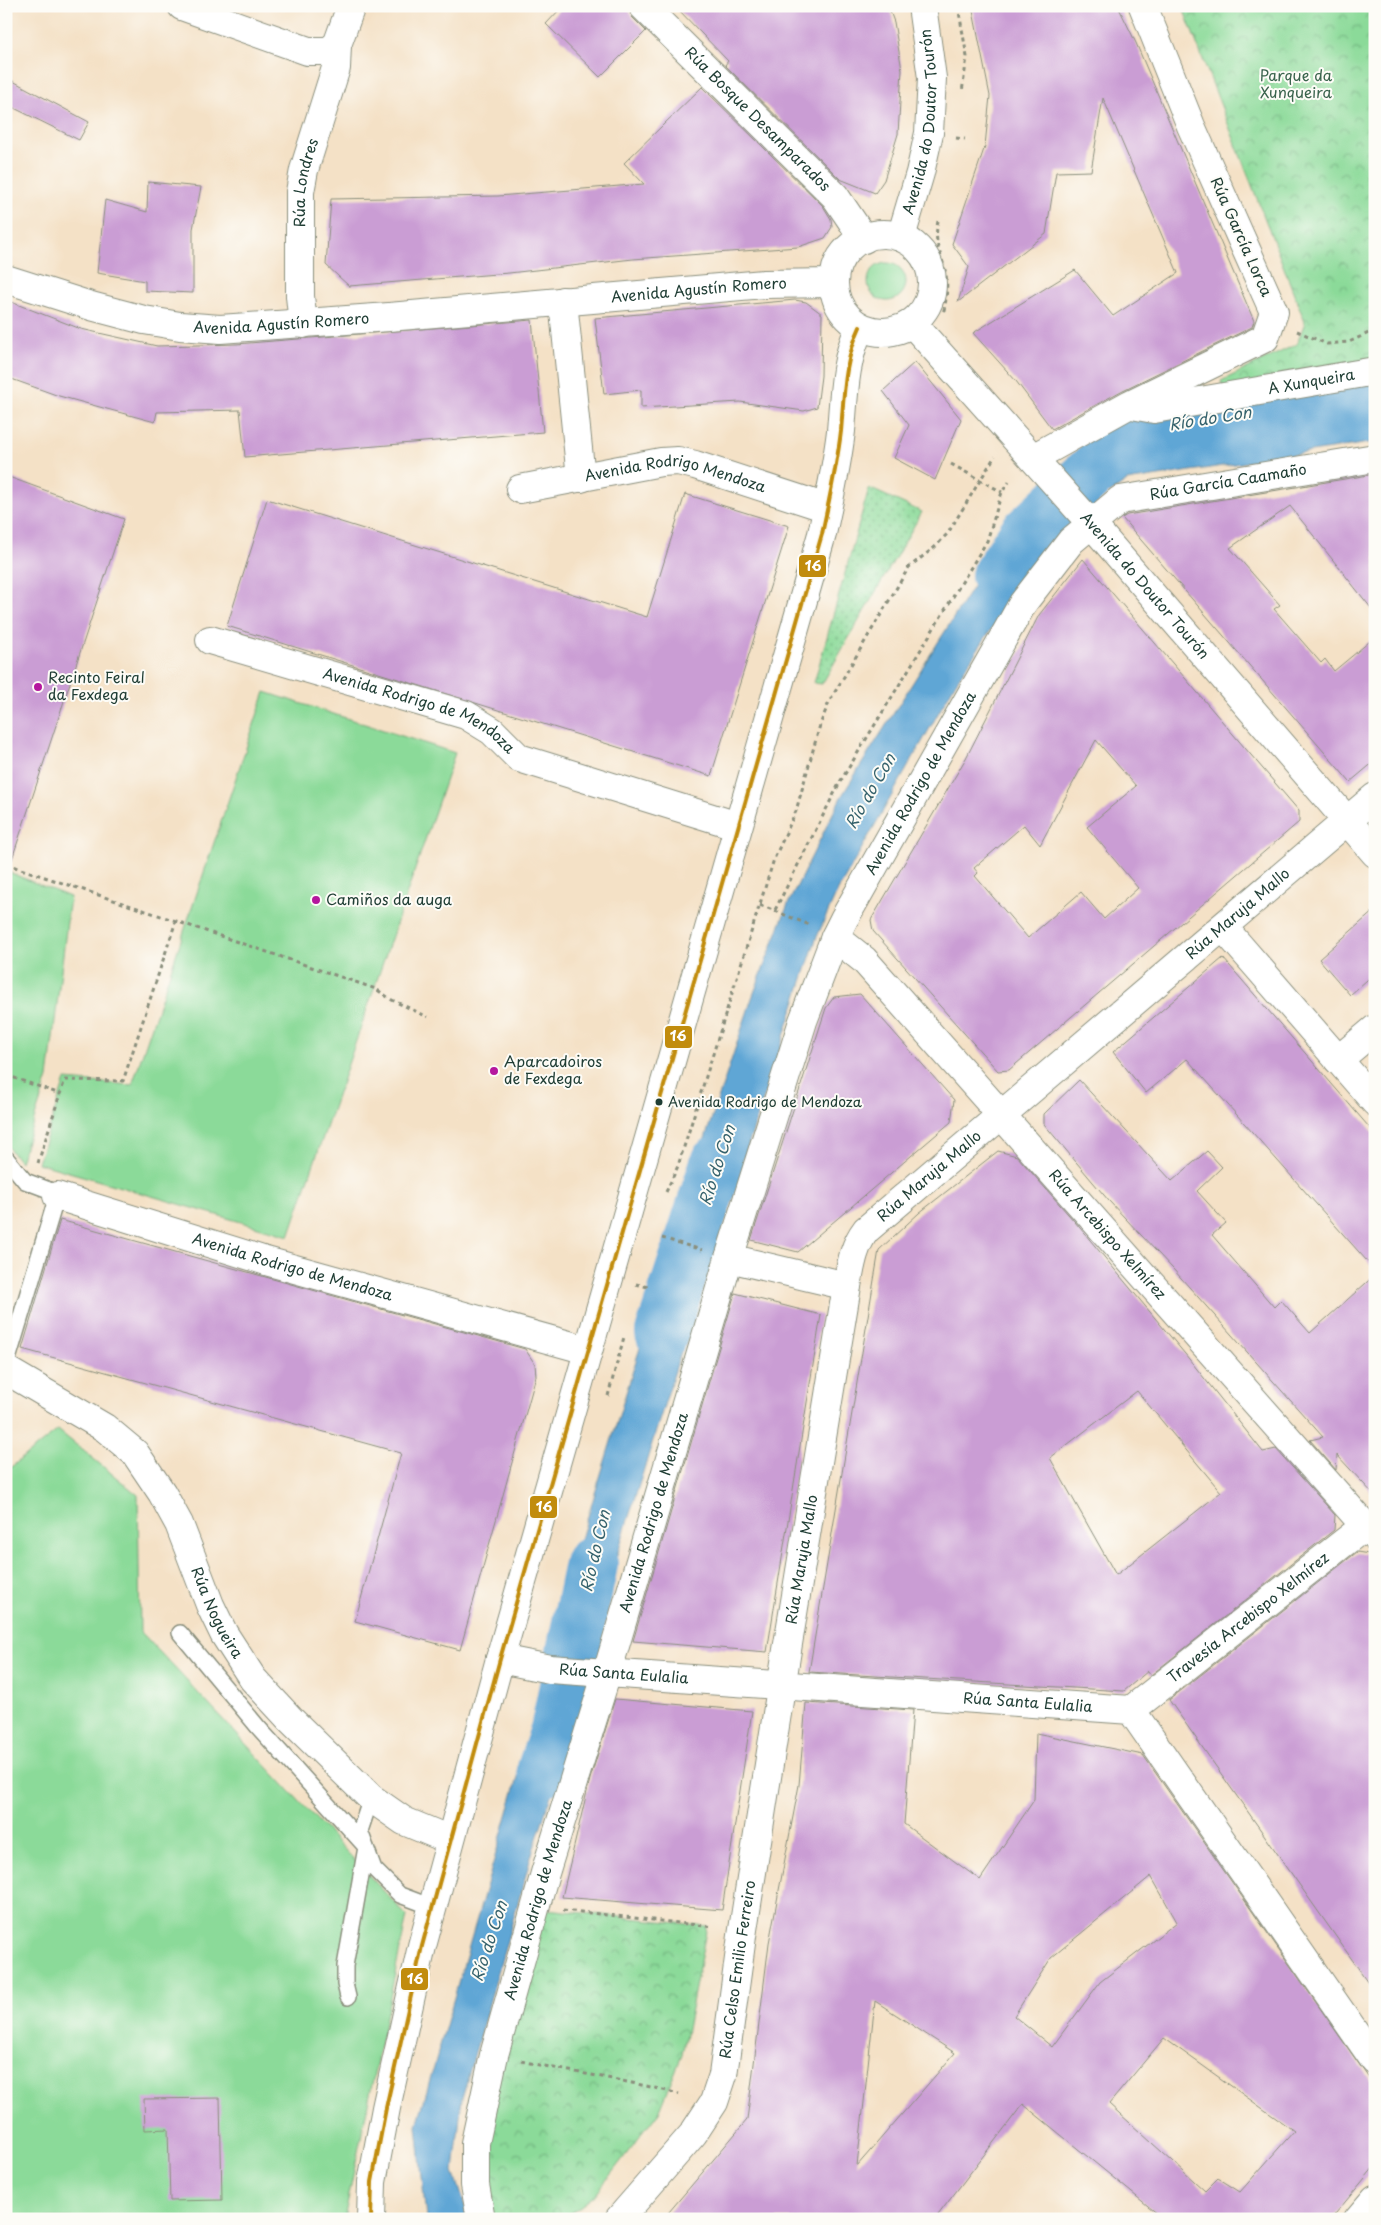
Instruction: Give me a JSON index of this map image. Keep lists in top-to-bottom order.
{
  "streets": {
    "street": [
      "Rúa Bosque Desamparados",
      "Avenida do Doutor Tourón",
      "Rúa Londres",
      "Rúa García Lorca",
      "Avenida Agustín Romero",
      "A Xunqueira",
      "Rúa García Caamaño",
      "Avenida Rodrigo Mendoza",
      "Avenida Rodrigo de Mendoza",
      "Rúa Maruja Mallo",
      "Rúa Arcebispo Xelmírez",
      "Rúa Nogueira",
      "Travesía Arcebispo Xelmírez",
      "Rúa Santa Eulalia",
      "Rúa Celso Emilio Ferreiro"
    ]
  },
  "crossings": [
    ["Rúa Bosque Desamparados", "Avenida do Doutor Tourón"],
    ["Rúa Bosque Desamparados", "Avenida Agustín Romero"],
    ["Avenida do Doutor Tourón", "Rúa García Lorca"],
    ["Avenida do Doutor Tourón", "Avenida Agustín Romero"],
    ["Avenida do Doutor Tourón", "Rúa García Caamaño"],
    ["Avenida do Doutor Tourón", "Avenida Rodrigo de Mendoza"],
    ["Avenida do Doutor Tourón", "Rúa Maruja Mallo"],
    ["Rúa Londres", "Avenida Agustín Romero"],
    ["Rúa García Lorca", "A Xunqueira"],
    ["Rúa García Caamaño", "Avenida Rodrigo de Mendoza"],
    ["Avenida Rodrigo de Mendoza", "Rúa Arcebispo Xelmírez"],
    ["Avenida Rodrigo de Mendoza", "Rúa Santa Eulalia"],
    ["Rúa Maruja Mallo", "Rúa Arcebispo Xelmírez"],
    ["Rúa Maruja Mallo", "Rúa Santa Eulalia"],
    ["Rúa Maruja Mallo", "Rúa Celso Emilio Ferreiro"],
    ["Rúa Arcebispo Xelmírez", "Travesía Arcebispo Xelmírez"],
    ["Travesía Arcebispo Xelmírez", "Rúa Santa Eulalia"],
    ["Rúa Santa Eulalia", "Rúa Celso Emilio Ferreiro"]
  ],
  "water": ["Río do Con"],
  "parks": ["Parque da Xunqueira"],
  "places": [
    "Recinto Feiral da Fexdega",
    "Camiños da auga",
    "Aparcadoiros de Fexdega",
    "Avenida Rodrigo de Mendoza"
  ],
  "lines": ["transit line 16"]
}
